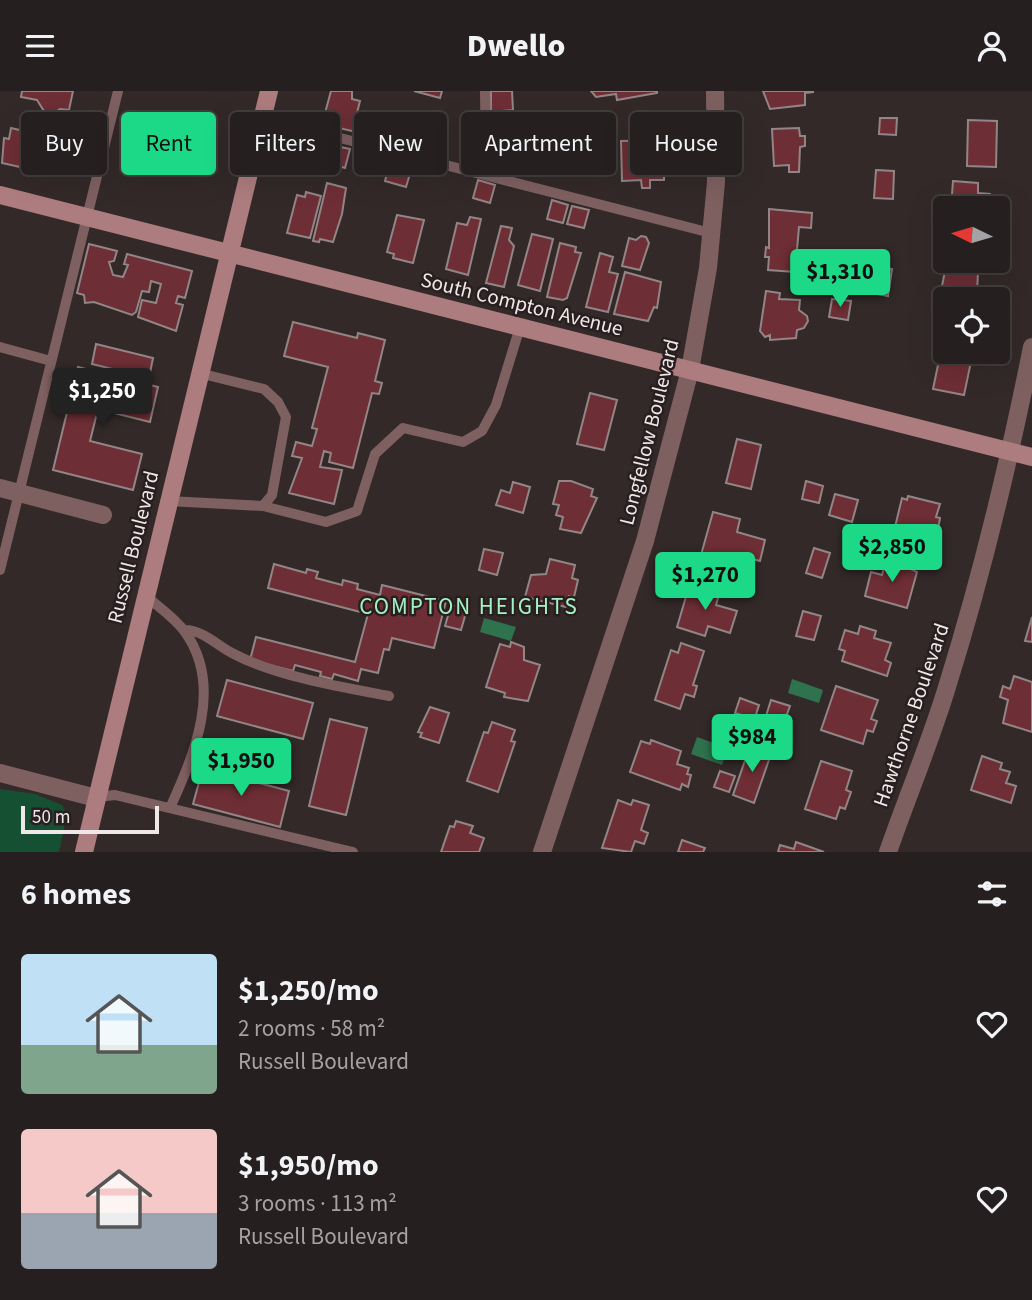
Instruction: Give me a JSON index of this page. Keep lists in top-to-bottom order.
{
  "streets": {
    "main road": ["South Compton Avenue", "Russell Boulevard"],
    "street": ["Longfellow Boulevard", "Hawthorne Boulevard"]
  },
  "crossings": [
    ["South Compton Avenue", "Longfellow Boulevard"],
    ["South Compton Avenue", "Russell Boulevard"],
    ["South Compton Avenue", "Hawthorne Boulevard"]
  ],
  "districts": ["COMPTON HEIGHTS"],
  "scale_bar": "50 m",
  "north": "left",
  "page": {
    "header": "Dwello",
    "chip": [
      "Buy",
      "Rent",
      "Filters",
      "New",
      "Apartment",
      "House"
    ],
    "price": [
      "$1,310",
      "$1,250",
      "$2,850",
      "$1,270",
      "$984",
      "$1,950"
    ],
    "scale": "50 m",
    "heading": "6 homes",
    "list": [
      {
        "name": "$1,250/mo",
        "note": "2 rooms · 58 m² · Russell Boulevard"
      },
      {
        "name": "$1,950/mo",
        "note": "3 rooms · 113 m² · Russell Boulevard"
      }
    ]
  }
}
